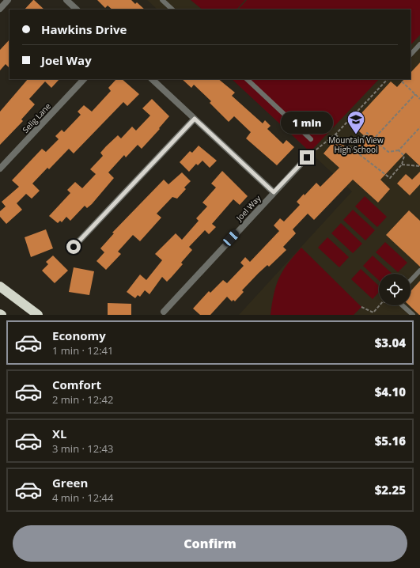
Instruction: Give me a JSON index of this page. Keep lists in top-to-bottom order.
{
  "streets": {
    "street": ["Selig Lane", "Joel Way"]
  },
  "places": {
    "school or university": ["Mountain View High School"]
  },
  "page": {
    "banner": ["Hawkins Drive", "Joel Way"],
    "bubble": "1 min",
    "list": [
      {
        "name": "Economy",
        "note": "1 min · 12:41",
        "value": "$3.04"
      },
      {
        "name": "Comfort",
        "note": "2 min · 12:42",
        "value": "$4.10"
      },
      {
        "name": "XL",
        "note": "3 min · 12:43",
        "value": "$5.16"
      },
      {
        "name": "Green",
        "note": "4 min · 12:44",
        "value": "$2.25"
      }
    ],
    "buttons": "Confirm"
  }
}
